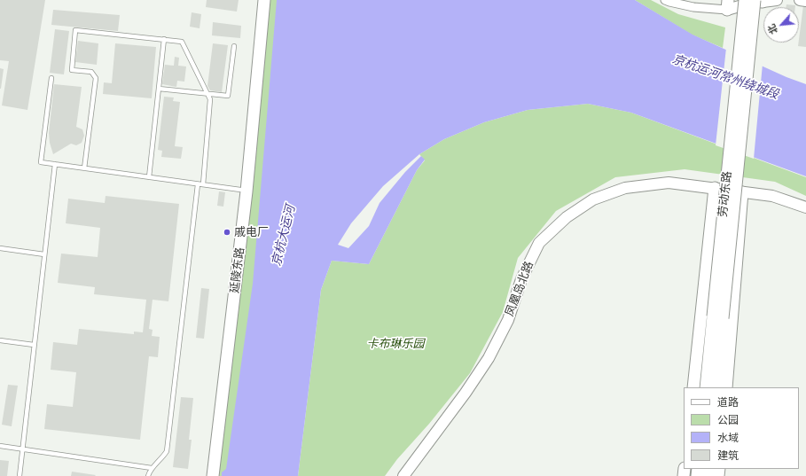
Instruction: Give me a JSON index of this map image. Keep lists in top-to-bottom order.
{
  "streets": {
    "main road": ["劳动东路", "延陵东路"],
    "street": ["凤凰岛北路"]
  },
  "water": ["京杭运河常州绕城段", "京杭大运河"],
  "parks": ["卡布琳乐园"],
  "places": ["戚电厂"],
  "legend": [
    "道路",
    "公园",
    "水域",
    "建筑"
  ],
  "north": "bottom left"
}
